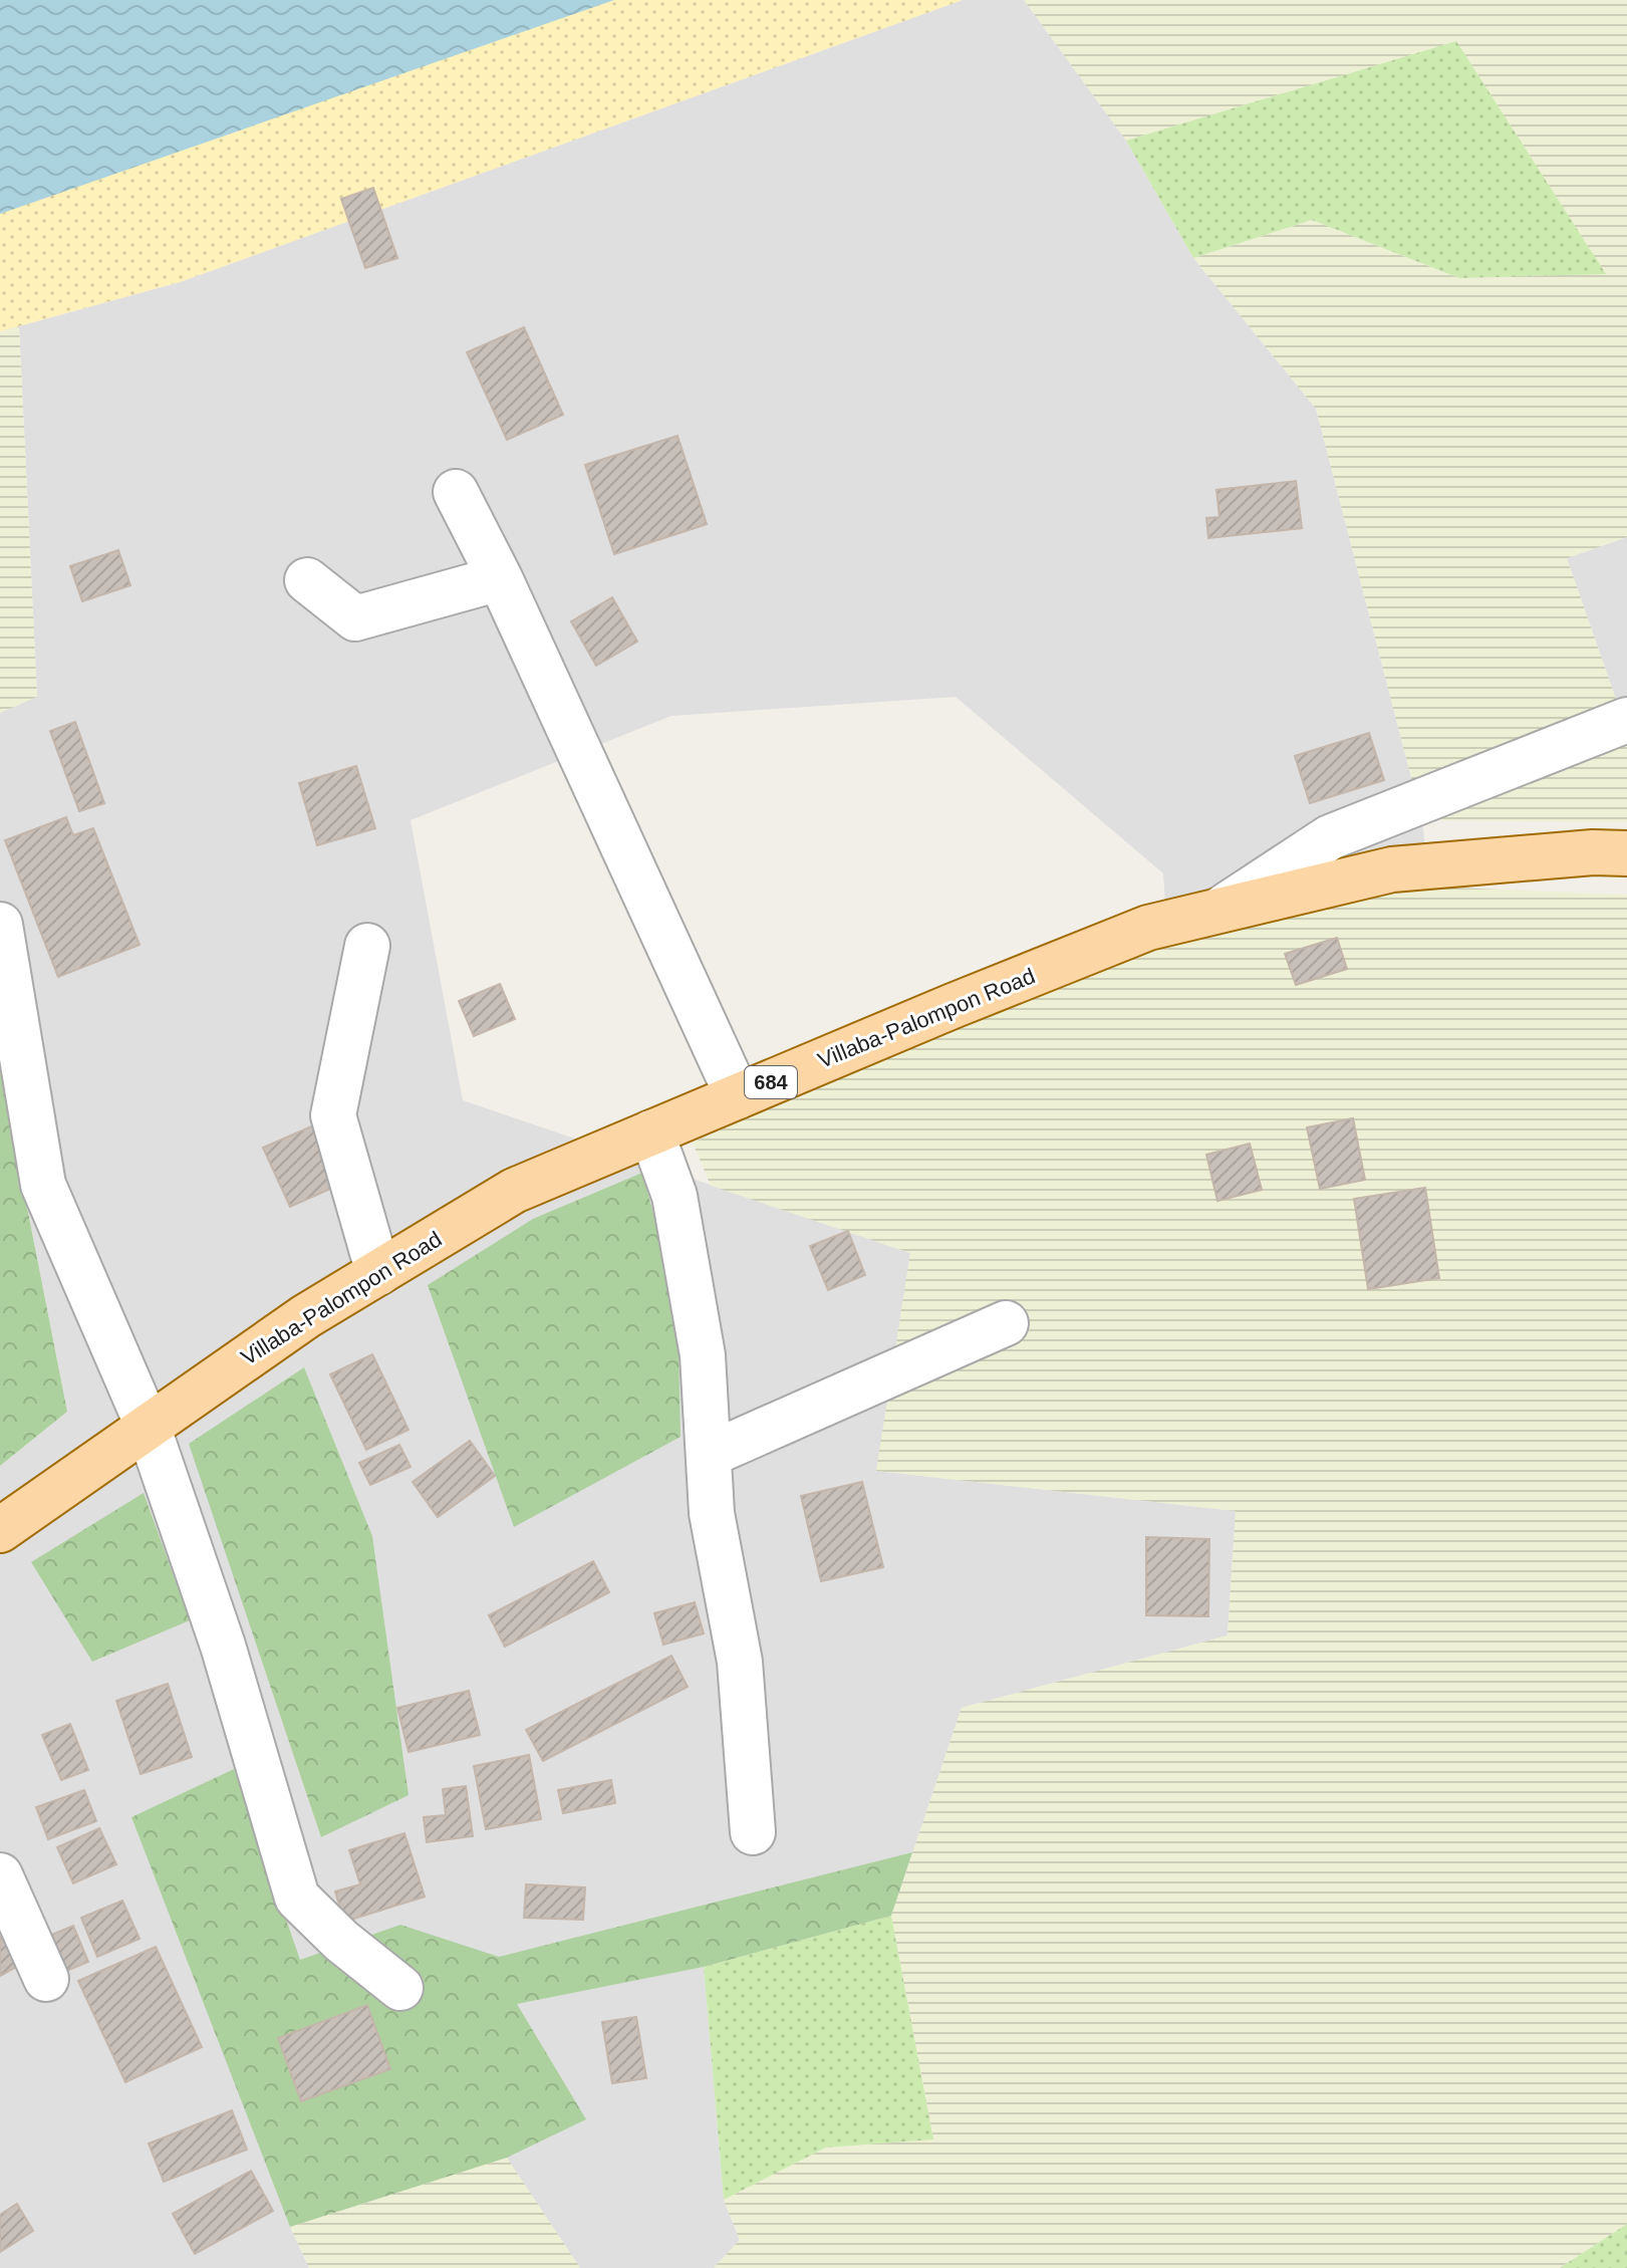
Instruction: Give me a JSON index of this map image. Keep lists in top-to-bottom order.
{
  "streets": {
    "main road": ["Villaba-Palompon Road", "684"]
  }
}
